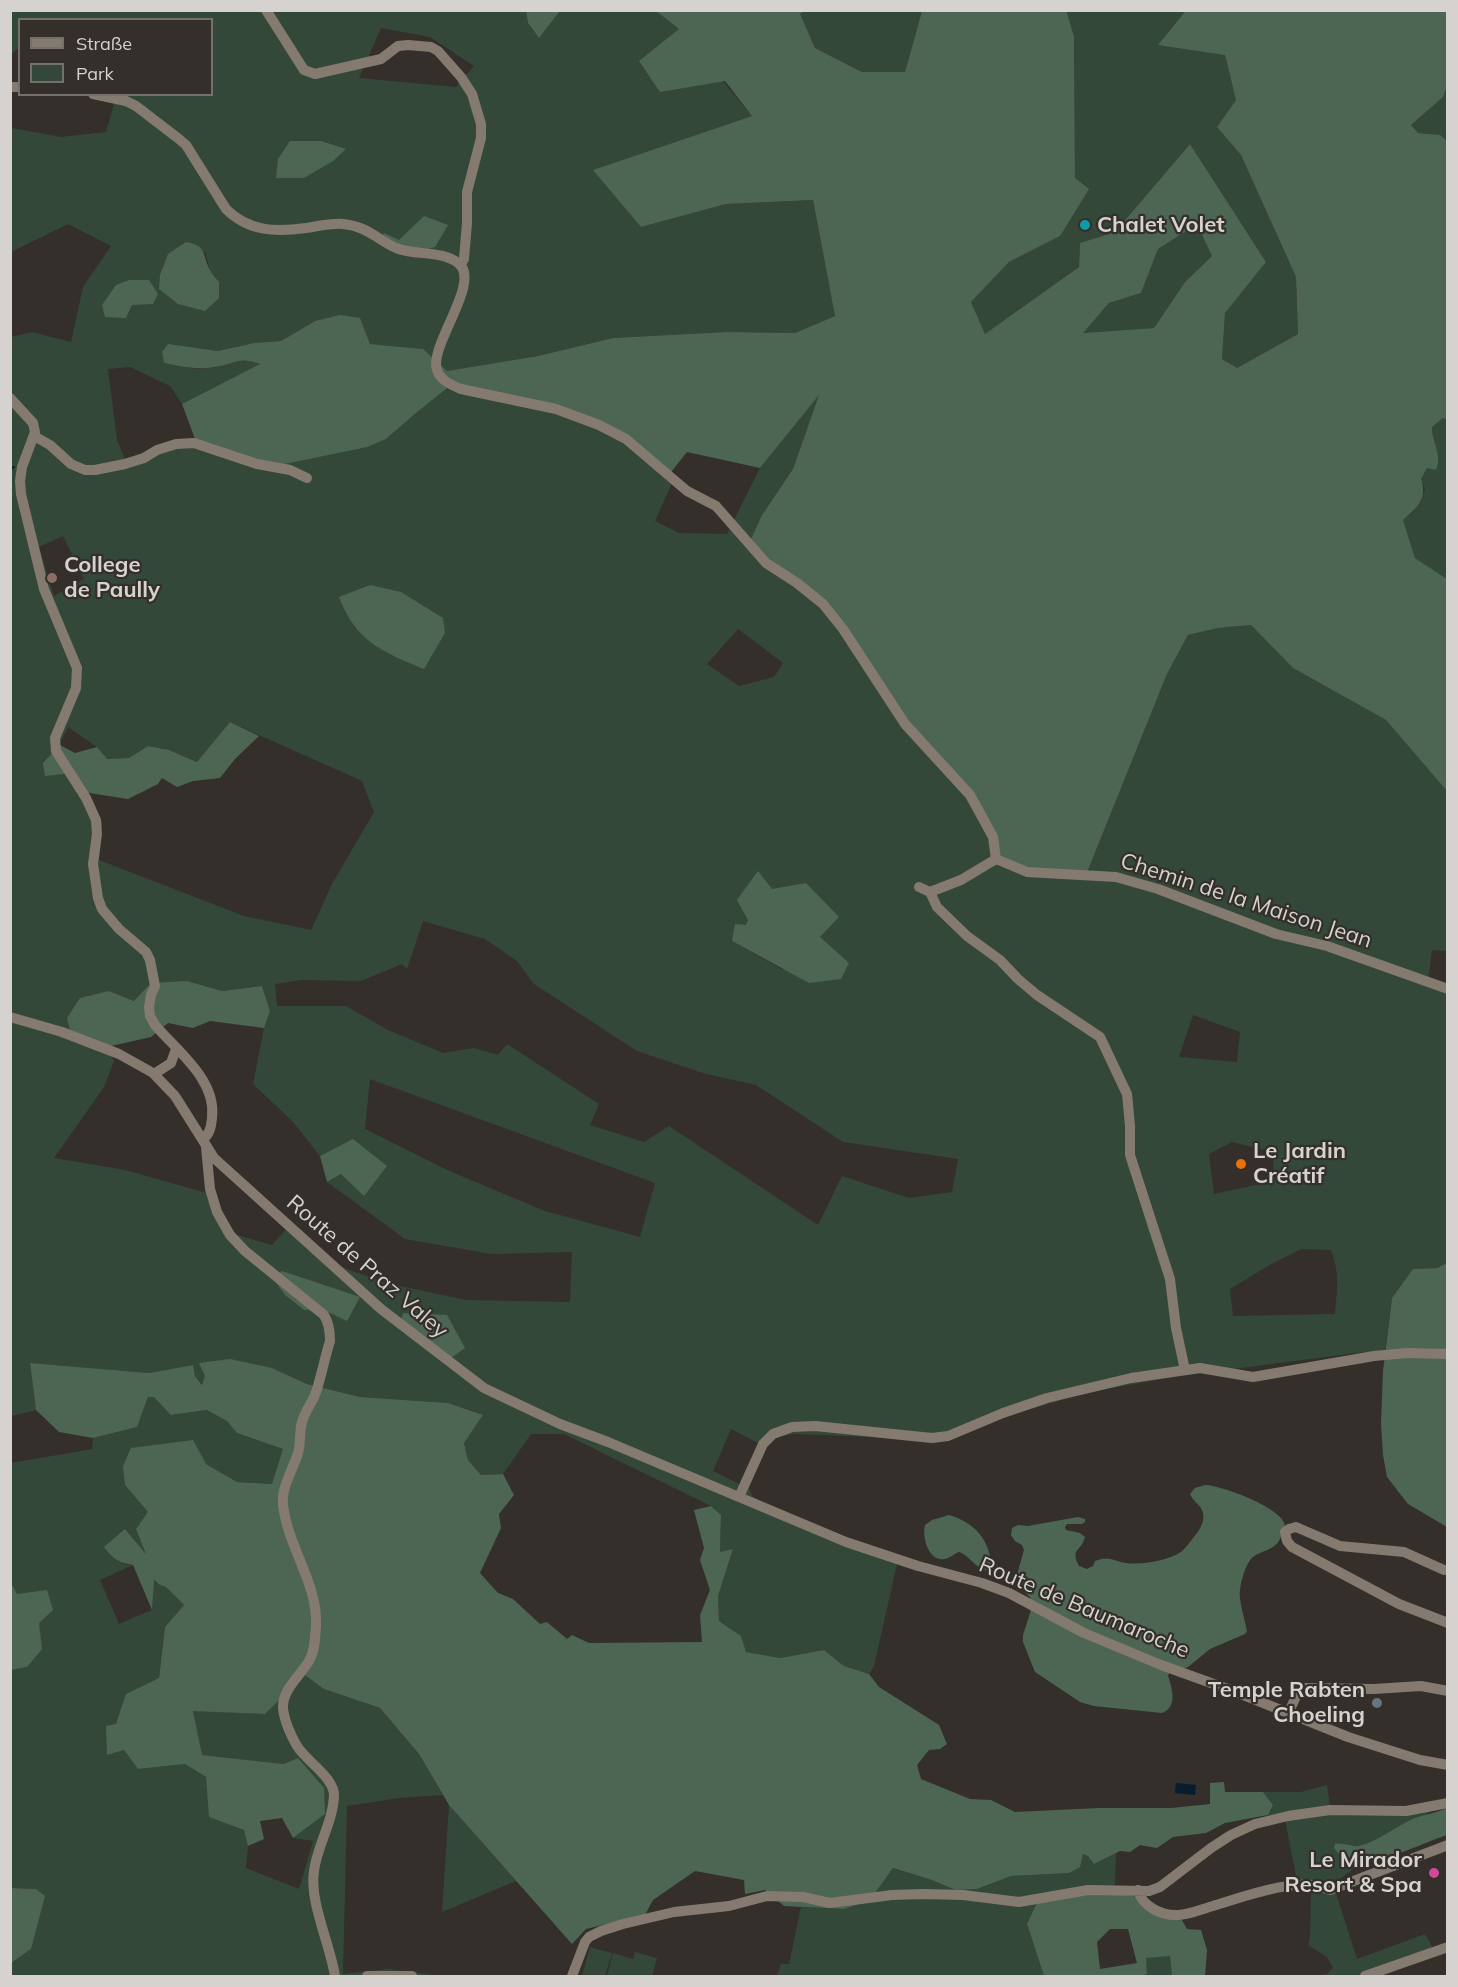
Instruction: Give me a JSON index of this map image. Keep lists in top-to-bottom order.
{
  "streets": {
    "street": ["Chemin de la Maison Jean", "Route de Praz Valey", "Route de Baumaroche"]
  },
  "crossings": [
    ["Route de Praz Valey", "Route de Baumaroche"]
  ],
  "places": [
    "Chalet Volet",
    "College de Paully",
    "Le Jardin Créatif",
    "Temple Rabten Choeling",
    "Le Mirador Resort & Spa"
  ],
  "legend": ["Straße", "Park"]
}
